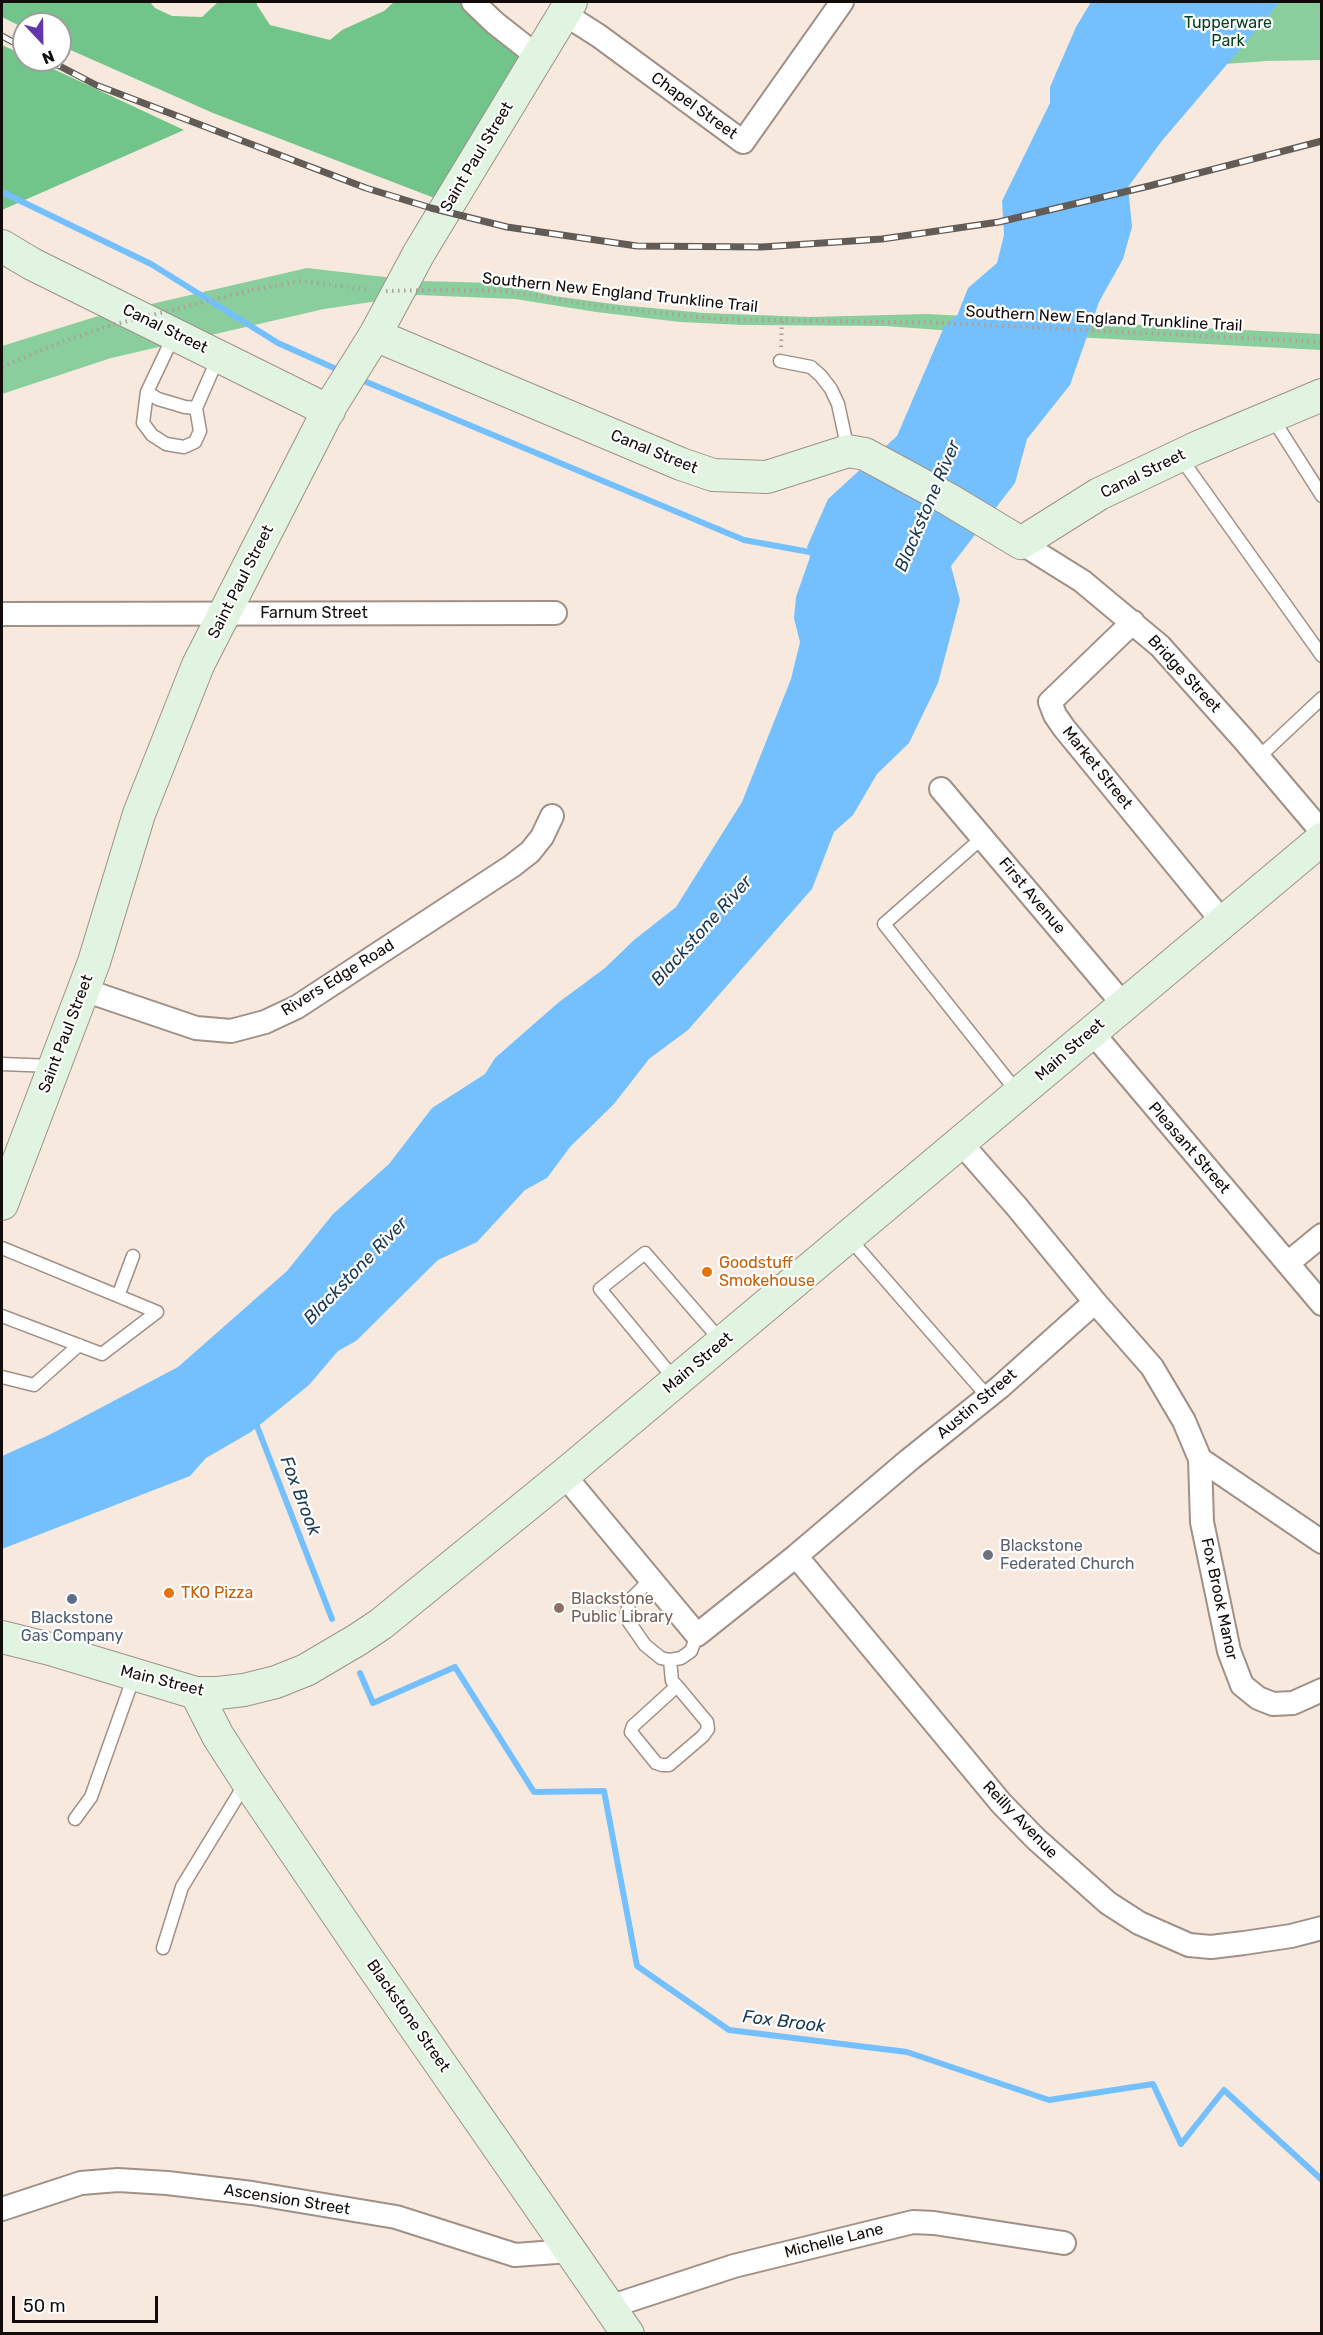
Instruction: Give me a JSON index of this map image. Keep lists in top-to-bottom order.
{
  "streets": {
    "main road": [
      "Saint Paul Street",
      "Canal Street",
      "Main Street",
      "Blackstone Street"
    ],
    "street": [
      "Chapel Street",
      "Farnum Street",
      "Bridge Street",
      "Market Street",
      "First Avenue",
      "Rivers Edge Road",
      "Pleasant Street",
      "Austin Street",
      "Fox Brook Manor",
      "Reilly Avenue",
      "Ascension Street",
      "Michelle Lane"
    ],
    "path": ["Southern New England Trunkline Trail"]
  },
  "crossings": [
    ["Chapel Street", "Saint Paul Street"],
    ["Saint Paul Street", "Canal Street"],
    ["Saint Paul Street", "Farnum Street"],
    ["Saint Paul Street", "Rivers Edge Road"],
    ["Canal Street", "Bridge Street"],
    ["Bridge Street", "Market Street"],
    ["Market Street", "Main Street"],
    ["First Avenue", "Main Street"],
    ["Main Street", "Pleasant Street"],
    ["Main Street", "Blackstone Street"],
    ["Austin Street", "Fox Brook Manor"],
    ["Austin Street", "Reilly Avenue"],
    ["Blackstone Street", "Ascension Street"],
    ["Blackstone Street", "Michelle Lane"]
  ],
  "water": ["Blackstone River", "Fox Brook"],
  "parks": ["Tupperware Park"],
  "places": [
    "Goodstuff Smokehouse",
    "Blackstone Federated Church",
    "TKO Pizza",
    "Blackstone Gas Company",
    "Blackstone Public Library"
  ],
  "scale_bar": "50 m",
  "north": "bottom"
}
